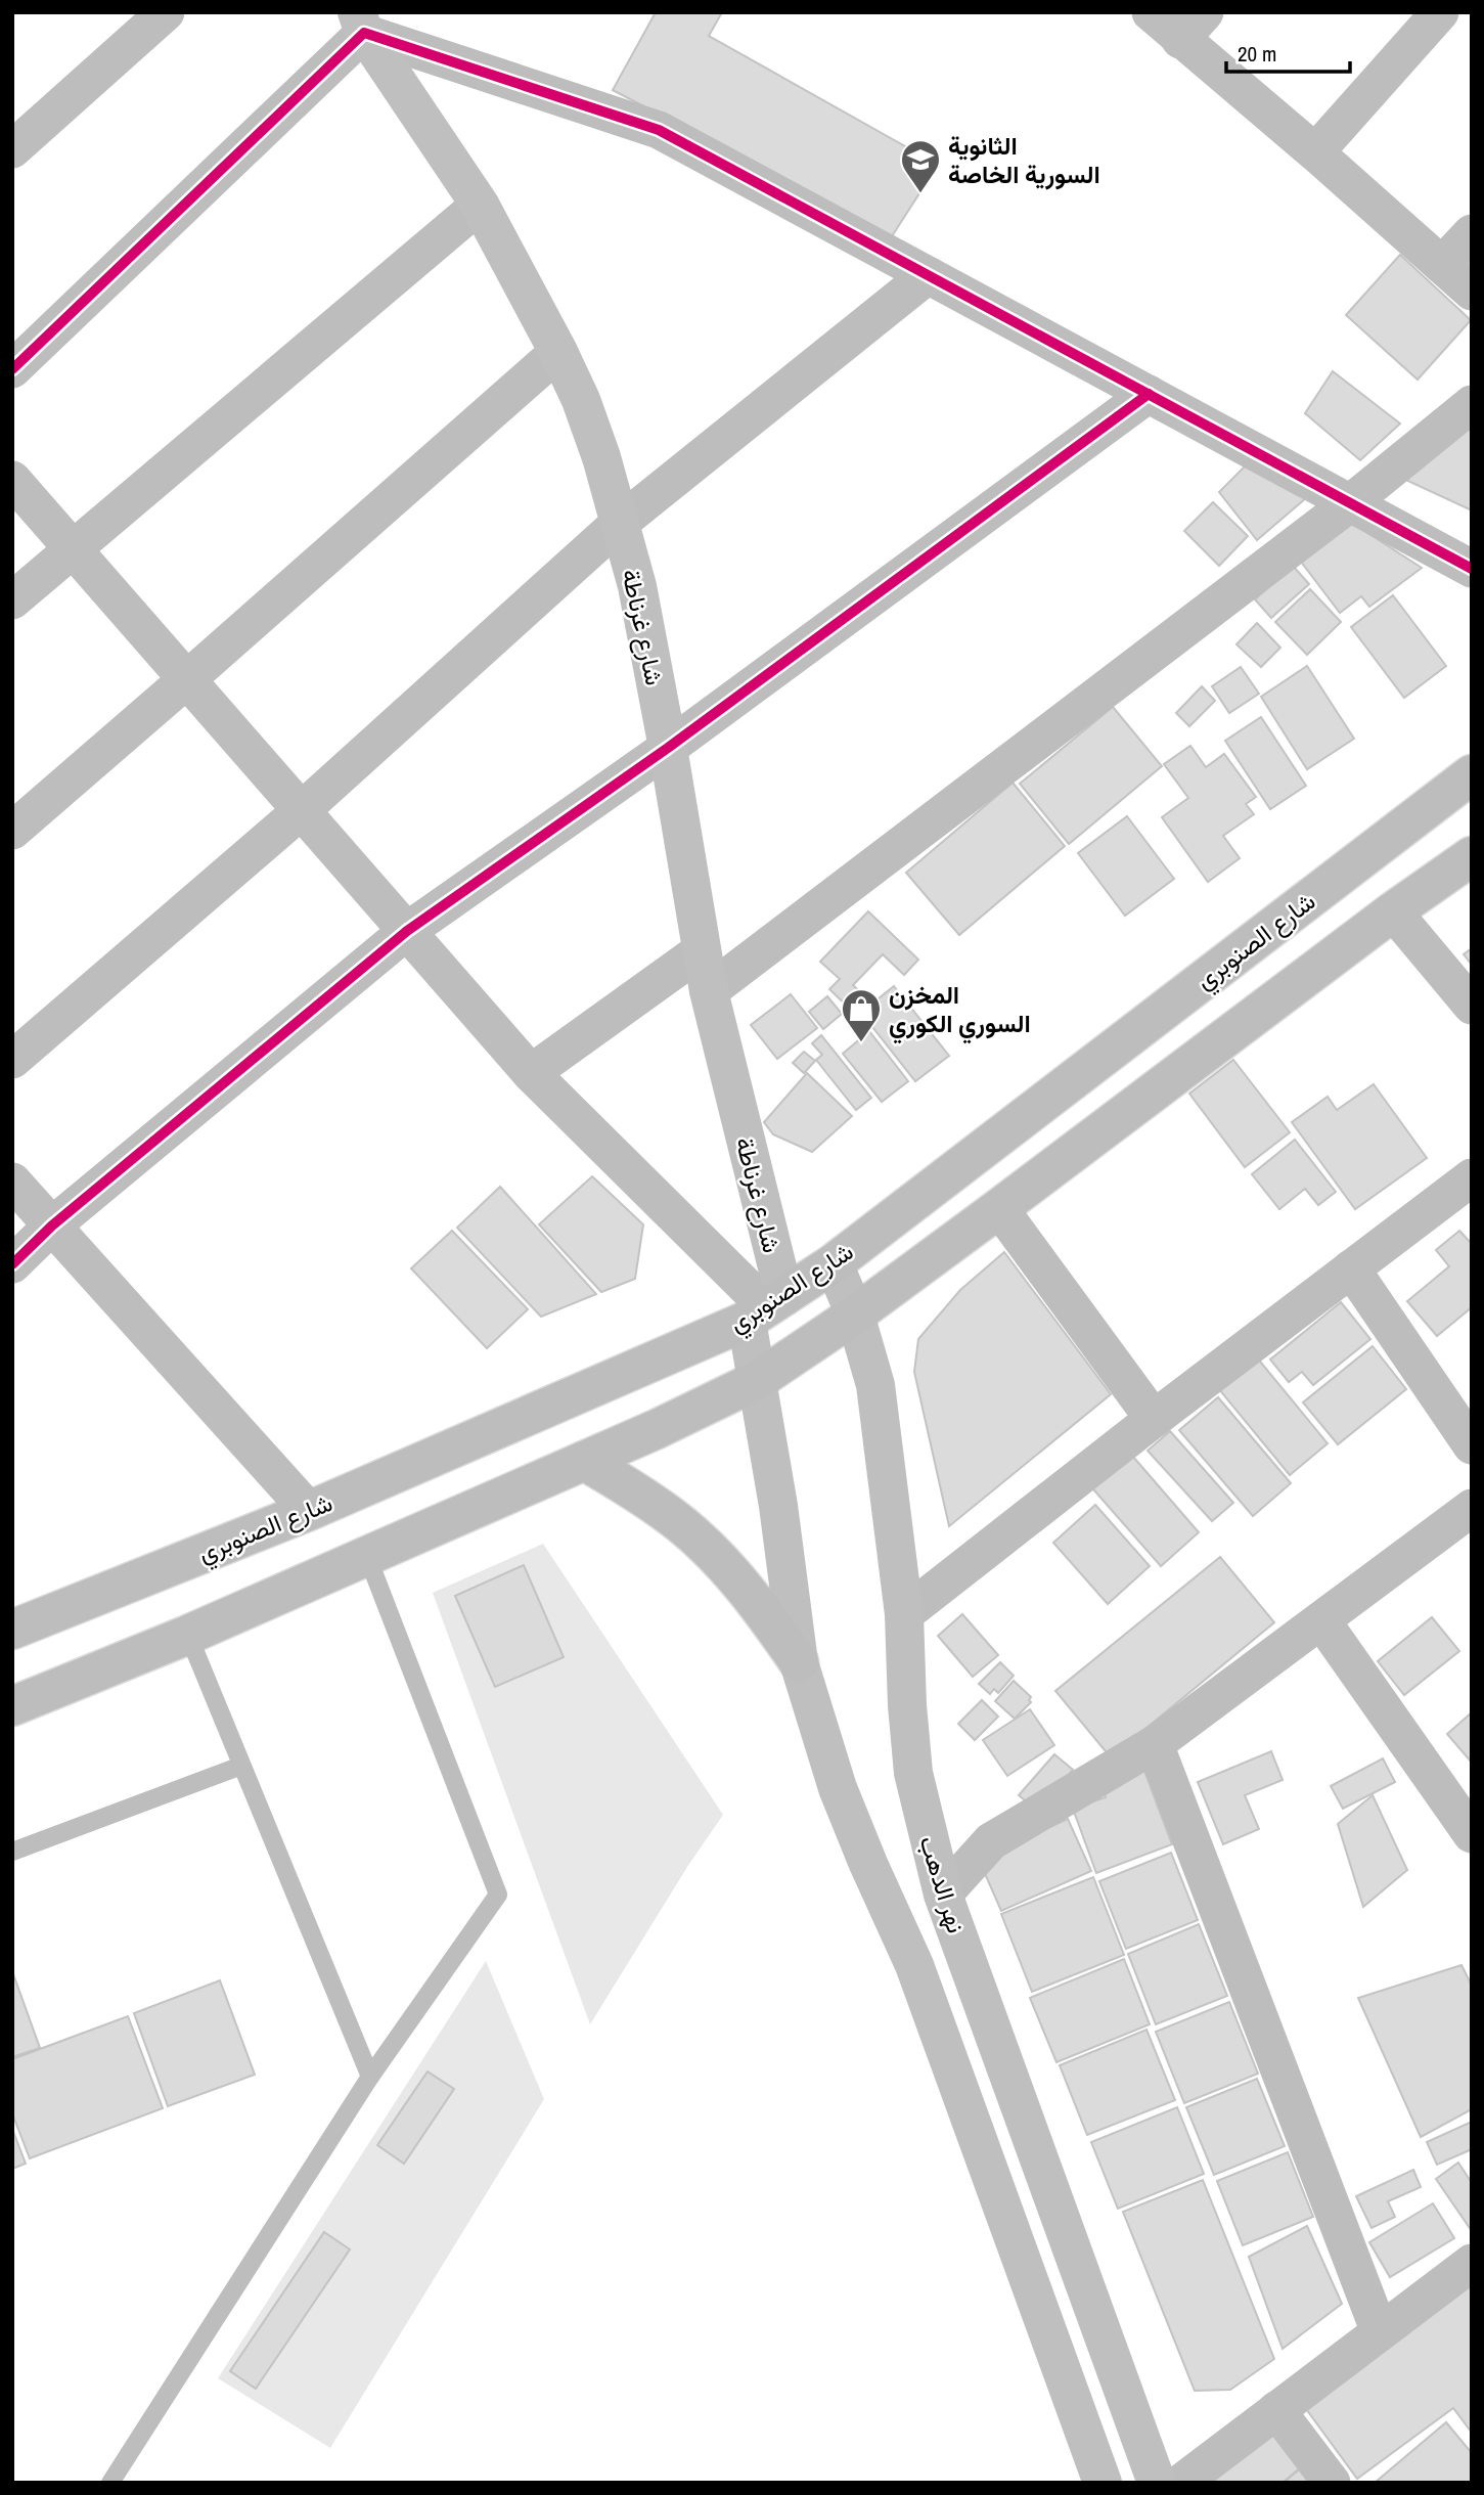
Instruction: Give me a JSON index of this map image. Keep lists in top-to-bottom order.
{
  "streets": {
    "main road": ["شارع غرناطة", "شارع الصنوبري", "نهر الدهب"]
  },
  "crossings": [
    ["شارع غرناطة", "شارع الصنوبري"],
    ["شارع الصنوبري", "نهر الدهب"]
  ],
  "places": {
    "school or university": ["الثانوية السورية الخاصة"],
    "shop": ["المخزن السوري الكوري"]
  },
  "scale_bar": "20 m"
}
